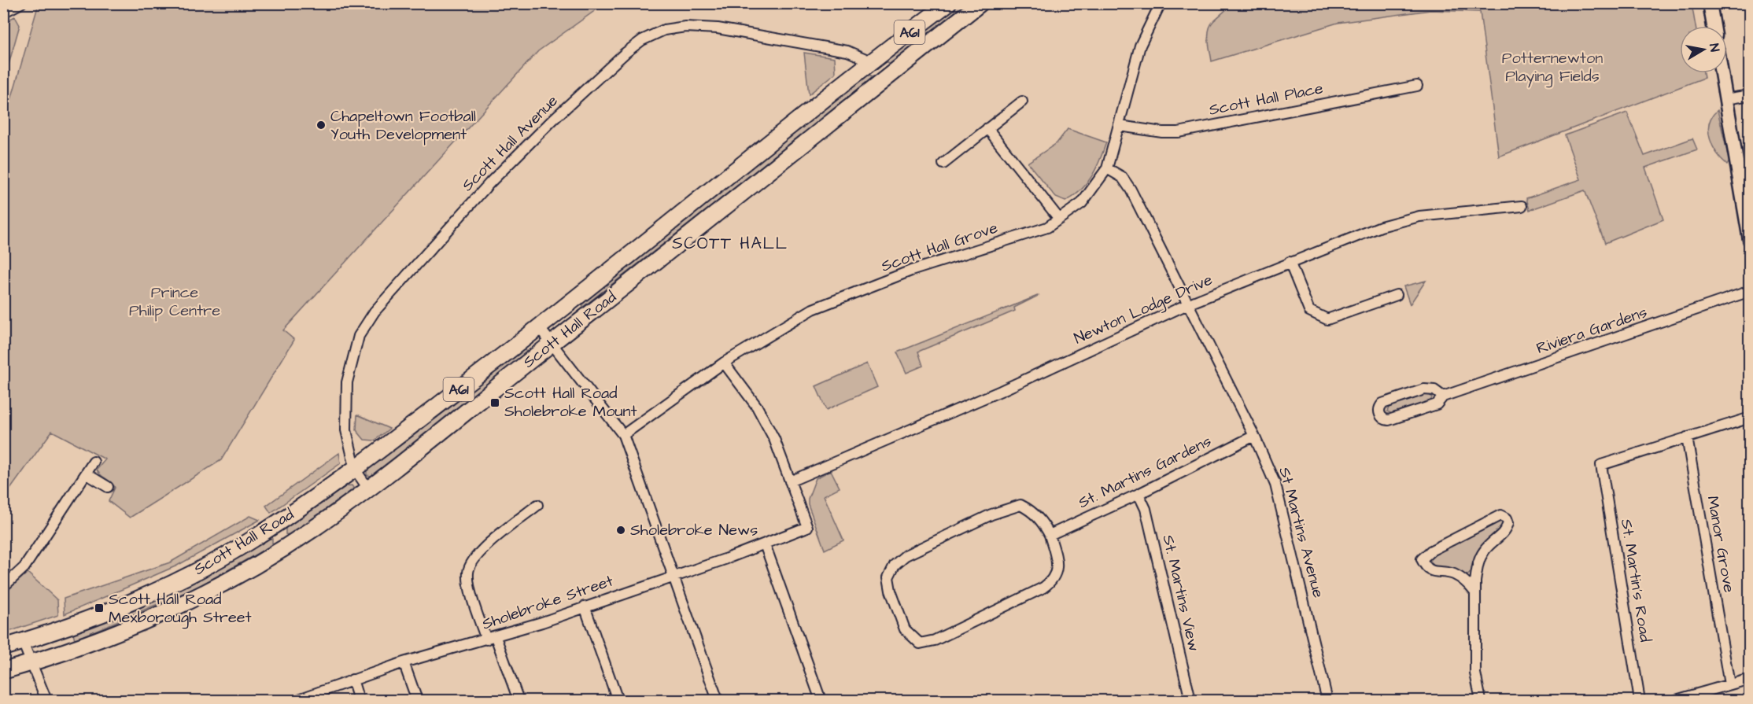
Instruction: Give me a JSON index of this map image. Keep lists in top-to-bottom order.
{
  "streets": {
    "highway": ["A61", "Scott Hall Road"],
    "street": [
      "Scott Hall Place",
      "Scott Hall Avenue",
      "Scott Hall Grove",
      "Newton Lodge Drive",
      "Riviera Gardens",
      "St. Martins Gardens",
      "St Martins Avenue",
      "Manor Grove",
      "St. Martin's Road",
      "St. Martins View",
      "Sholebroke Street"
    ]
  },
  "crossings": [
    ["Scott Hall Place", "Scott Hall Grove"],
    ["Scott Hall Avenue", "Scott Hall Road"],
    ["Scott Hall Grove", "St Martins Avenue"],
    ["Newton Lodge Drive", "St Martins Avenue"],
    ["Newton Lodge Drive", "Sholebroke Street"],
    ["St. Martins Gardens", "St Martins Avenue"],
    ["St. Martins Gardens", "St. Martins View"],
    ["Manor Grove", "St. Martin's Road"]
  ],
  "districts": ["SCOTT HALL"],
  "parks": ["Potternewton Playing Fields", "Prince Philip Centre"],
  "places": {
    "other": ["Chapeltown Football Youth Development", "Sholebroke News"],
    "transit": ["Scott Hall Road Sholebroke Mount", "Scott Hall Road Mexborough Street"]
  },
  "north": "right"
}
